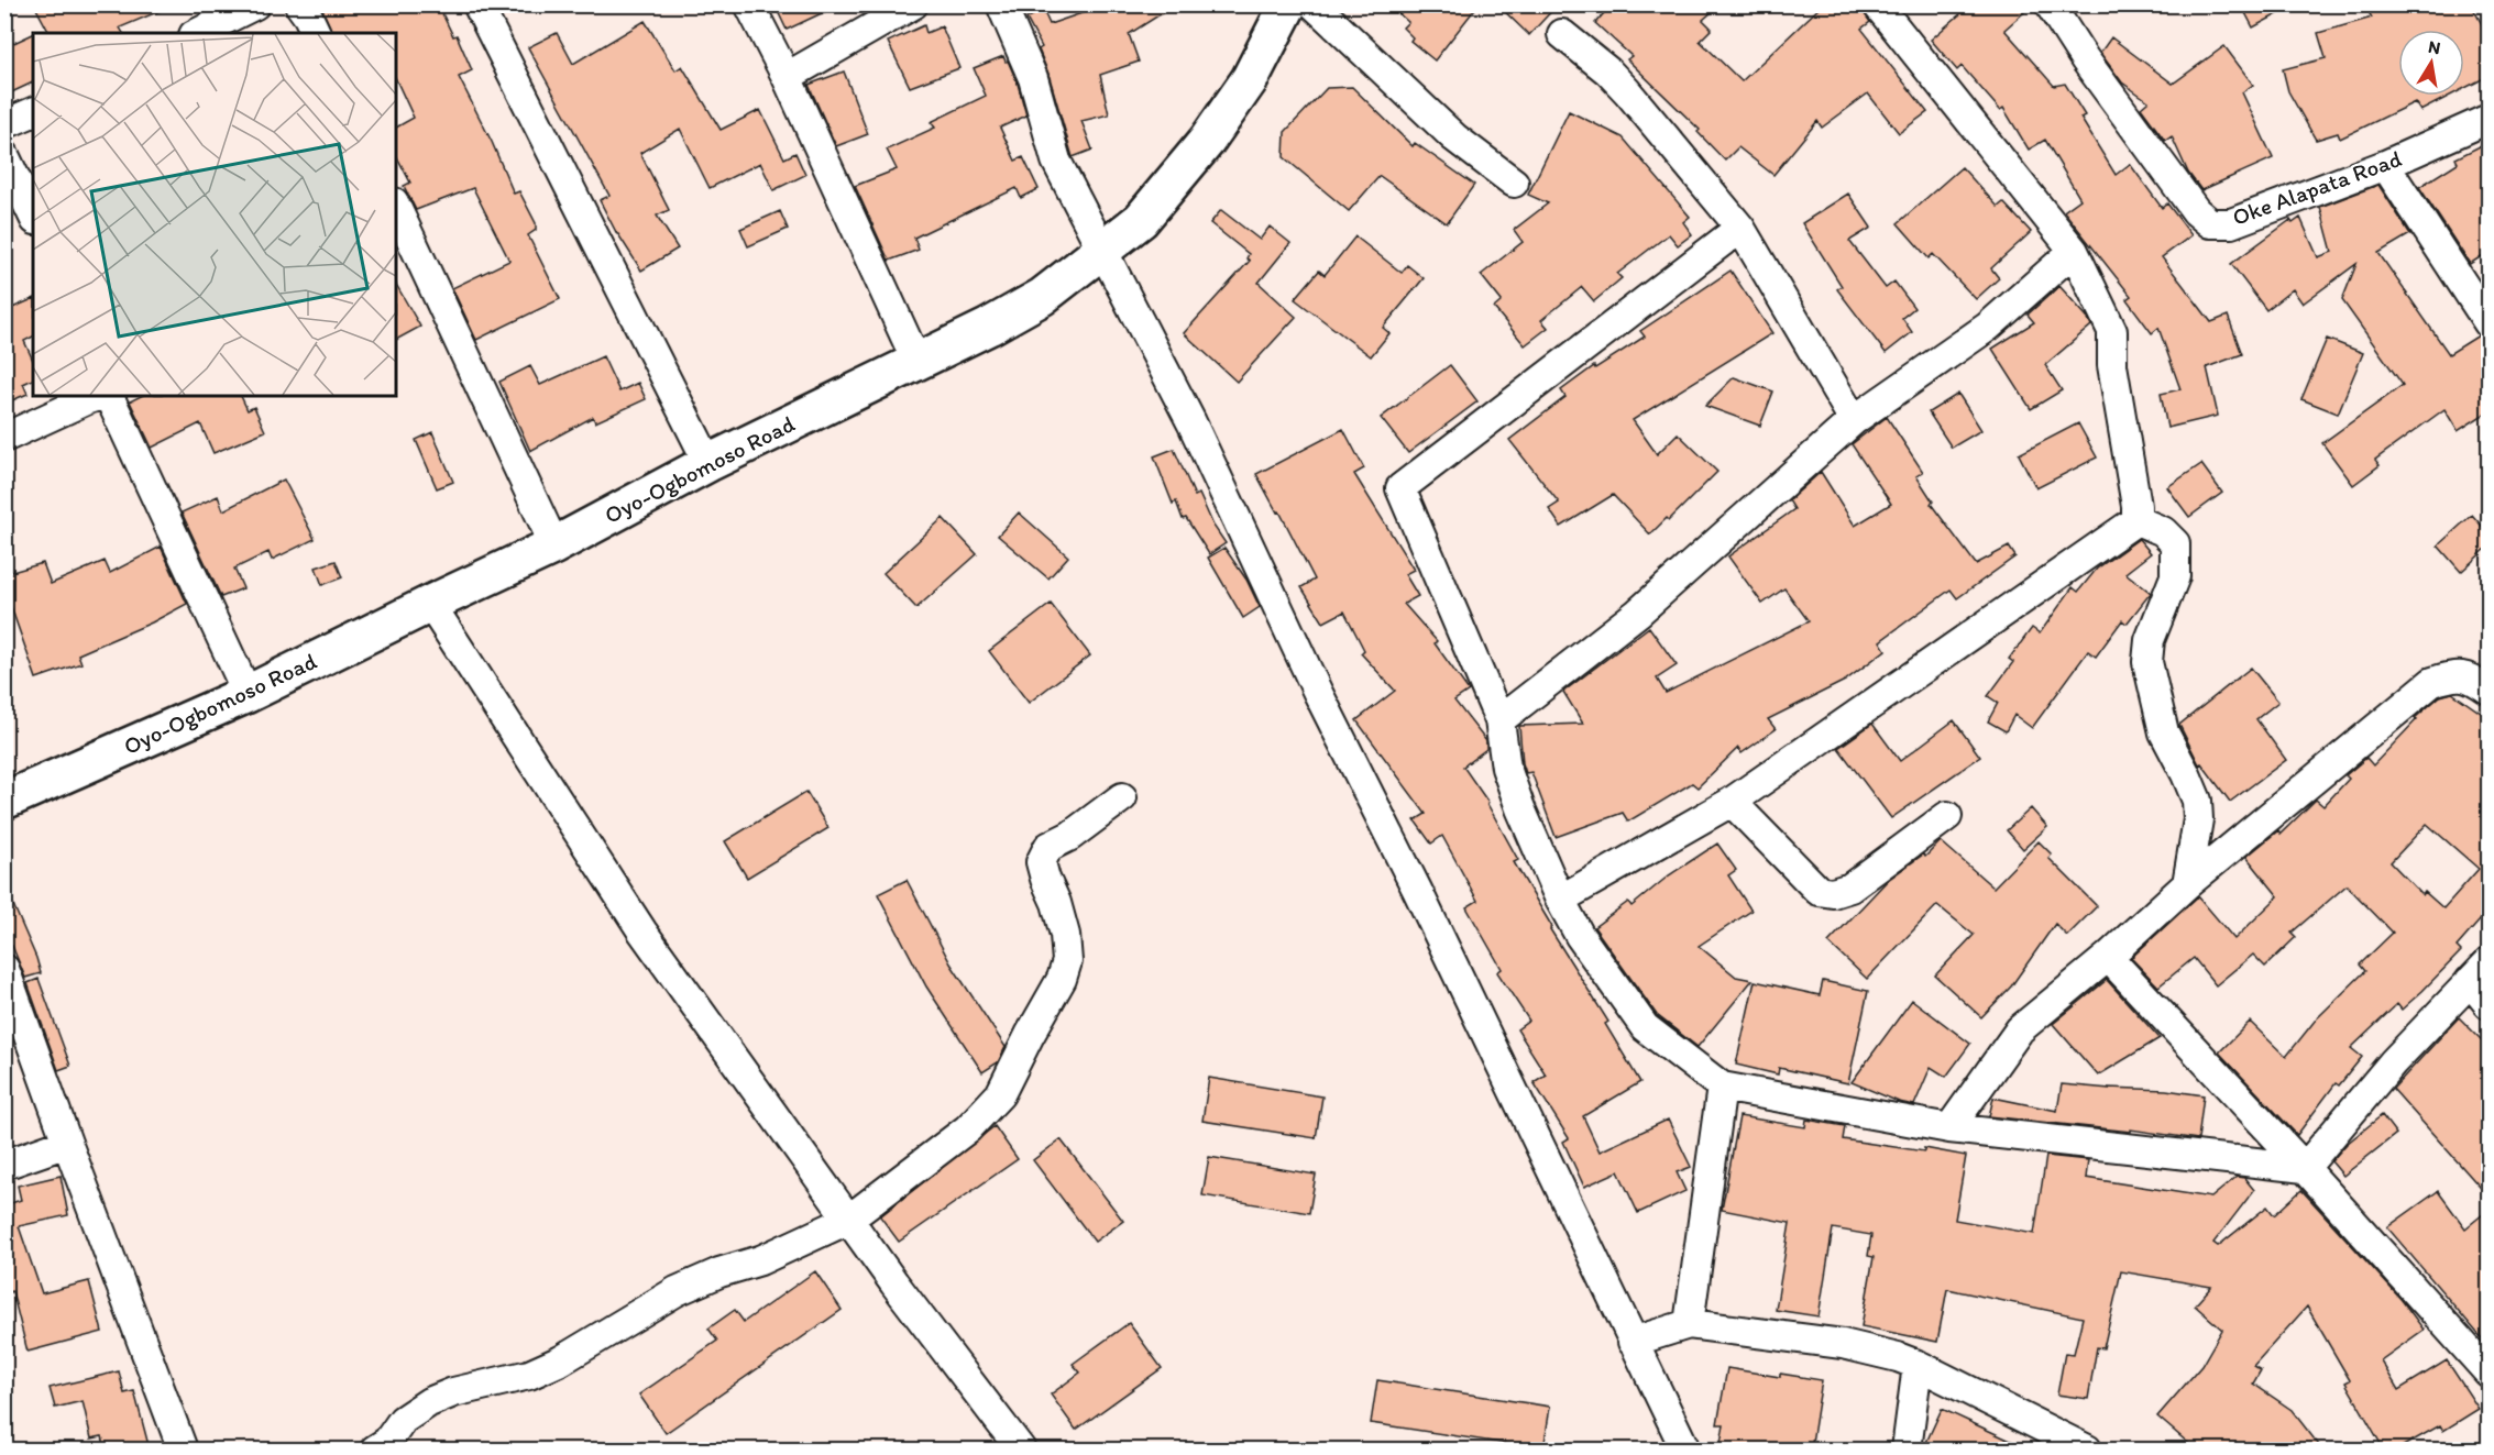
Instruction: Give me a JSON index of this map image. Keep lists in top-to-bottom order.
{
  "streets": {
    "highway": ["Oyo-Ogbomoso Road"],
    "street": ["Oke Alapata Road"]
  },
  "north": "top"
}
